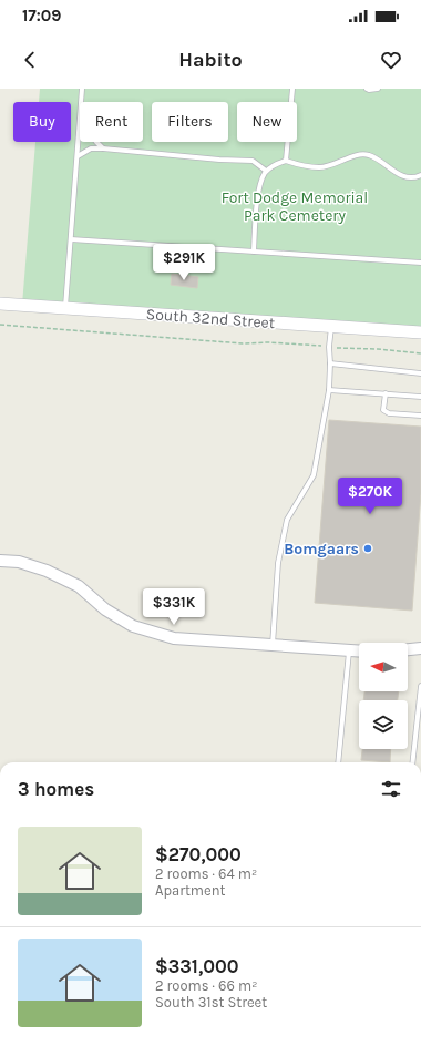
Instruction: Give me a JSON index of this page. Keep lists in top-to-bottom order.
{
  "streets": {
    "main road": ["South 32nd Street"]
  },
  "parks": ["Fort Dodge Memorial Park Cemetery"],
  "places": ["Bomgaars"],
  "north": "left",
  "page": {
    "status": "17:09",
    "header": "Habito",
    "chip": [
      "Buy",
      "Rent",
      "Filters",
      "New"
    ],
    "price": ["$291K", "$270K", "$331K"],
    "heading": "3 homes",
    "list": [
      {
        "name": "$270,000",
        "note": "2 rooms · 64 m² · Apartment"
      },
      {
        "name": "$331,000",
        "note": "2 rooms · 66 m² · South 31st Street"
      }
    ]
  }
}
